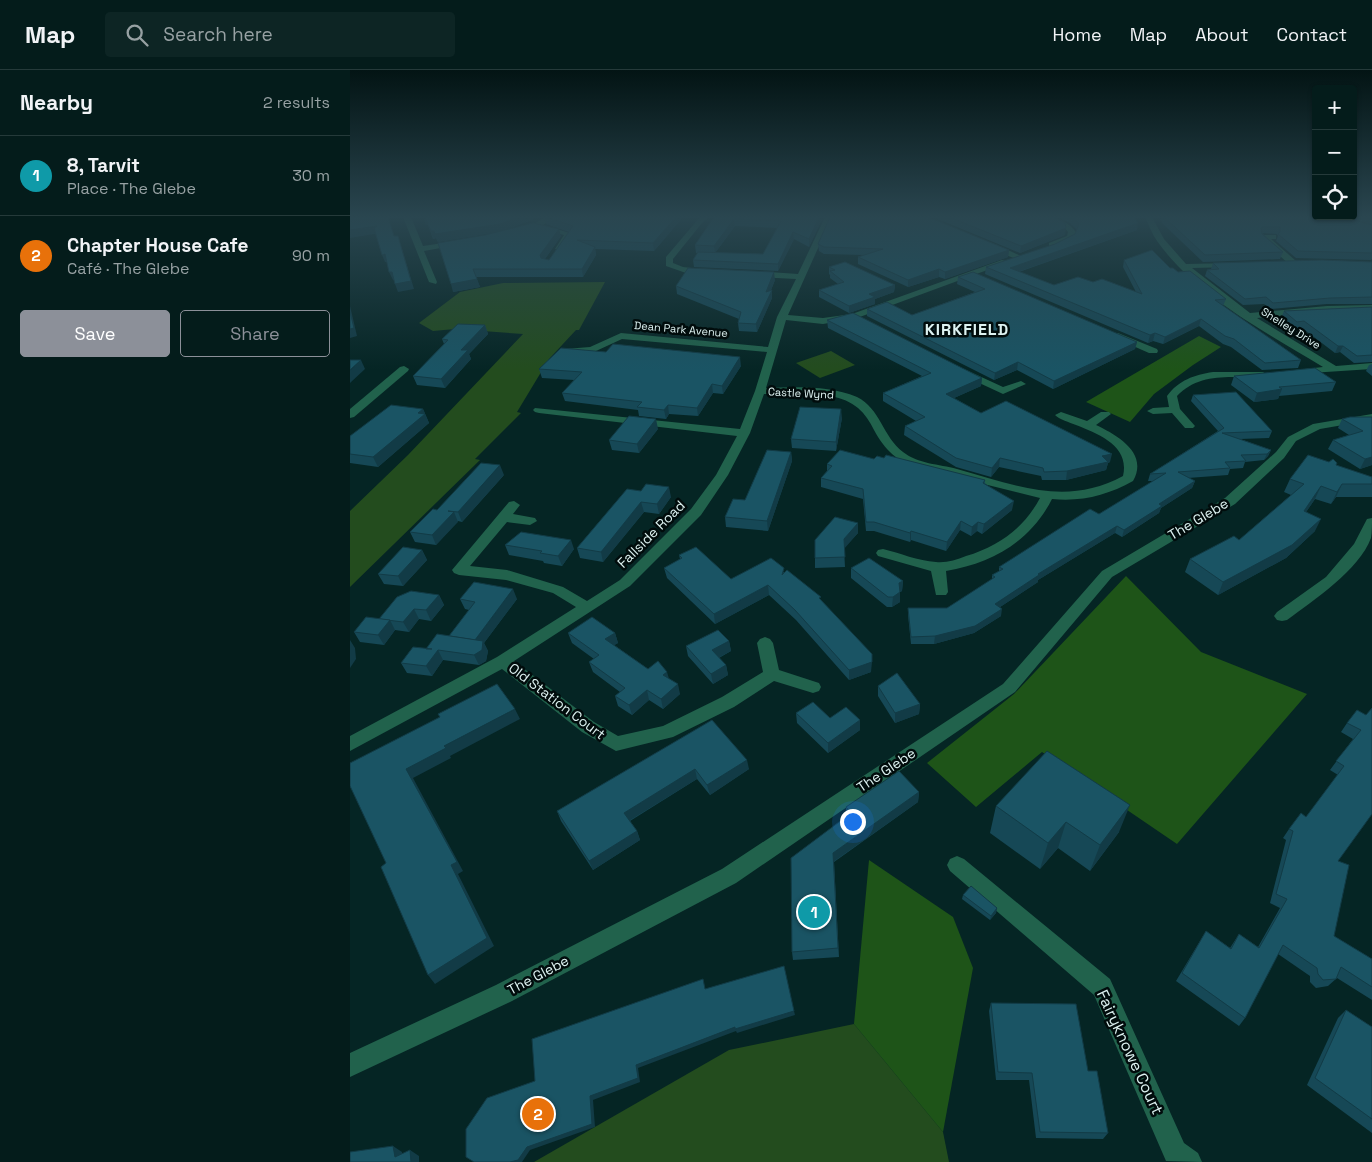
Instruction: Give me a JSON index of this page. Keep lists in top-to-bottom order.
{
  "streets": {
    "street": [
      "Shelley Drive",
      "Dean Park Avenue",
      "Castle Wynd",
      "The Glebe",
      "Fallside Road",
      "Old Station Court",
      "Fairyknowe Court"
    ]
  },
  "crossings": [
    ["Dean Park Avenue", "Fallside Road"],
    ["Castle Wynd", "Fallside Road"],
    ["Fallside Road", "Old Station Court"]
  ],
  "districts": ["KIRKFIELD"],
  "page": {
    "header": "Map",
    "search": "Search here",
    "nav": [
      "Home",
      "Map",
      "About",
      "Contact"
    ],
    "heading": ["Nearby", "2 results"],
    "map_buttons": ["+", "−"],
    "list": [
      {
        "mark": "1",
        "name": "8, Tarvit",
        "note": "Place · The Glebe",
        "value": "30 m"
      },
      {
        "mark": "2",
        "name": "Chapter House Cafe",
        "note": "Café · The Glebe",
        "value": "90 m"
      }
    ],
    "buttons": ["Save", "Share"],
    "pins": ["1", "2"]
  }
}
